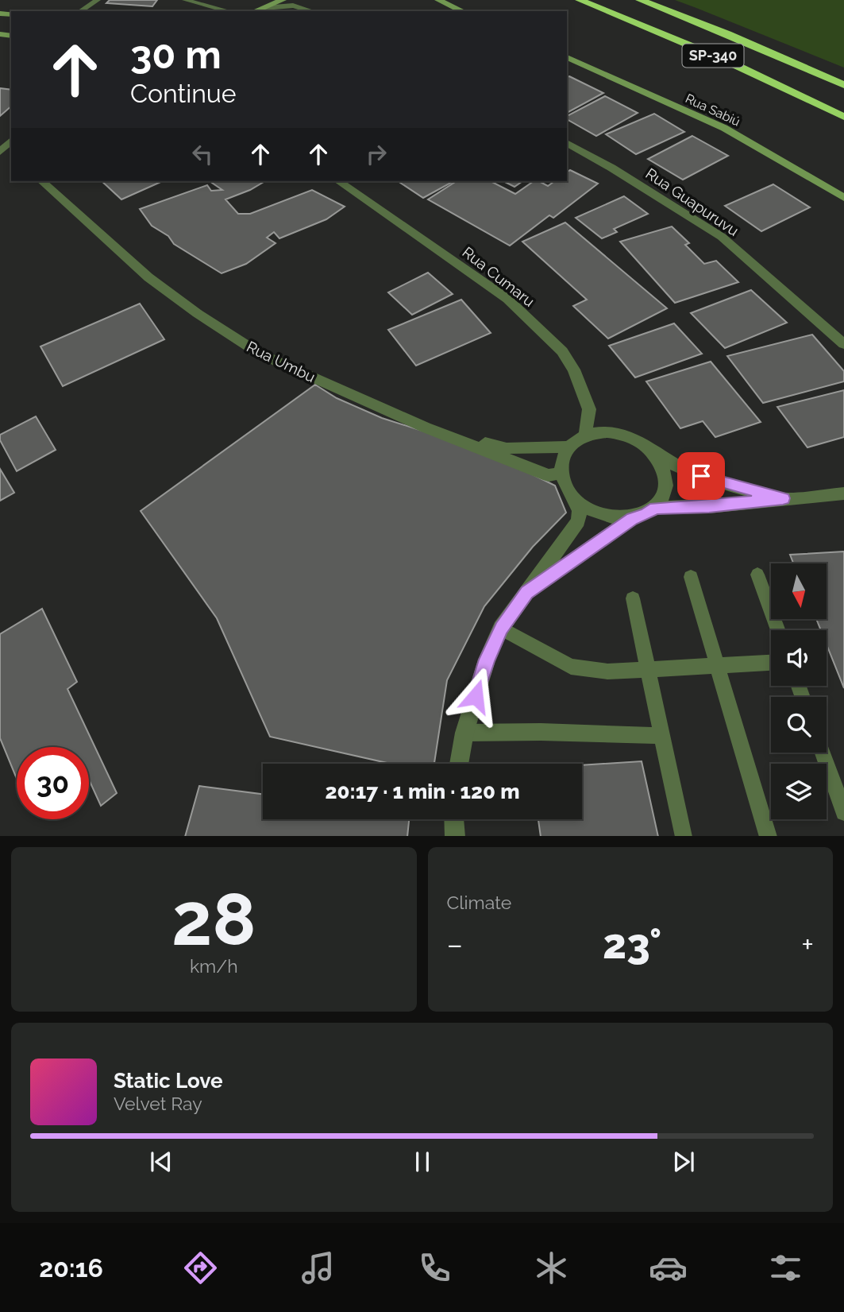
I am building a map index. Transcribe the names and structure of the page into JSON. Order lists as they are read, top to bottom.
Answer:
{
  "streets": {
    "highway": ["SP-340"],
    "main road": ["Rua Sabiú"],
    "street": ["Rua Guapuruvu", "Rua Cumaru", "Rua Umbu"]
  },
  "crossings": [
    ["Rua Cumaru", "Rua Umbu"]
  ],
  "north": "bottom",
  "page": {
    "turn": ["30 m", "Continue"],
    "limit": "30",
    "trip": "20:17 · 1 min · 120 m",
    "tile": [
      ["28", "km/h"],
      "Climate"
    ],
    "heat": ["−", "23°", "+"],
    "song": ["Static Love", "Velvet Ray"],
    "tabs": "20:16"
  }
}
